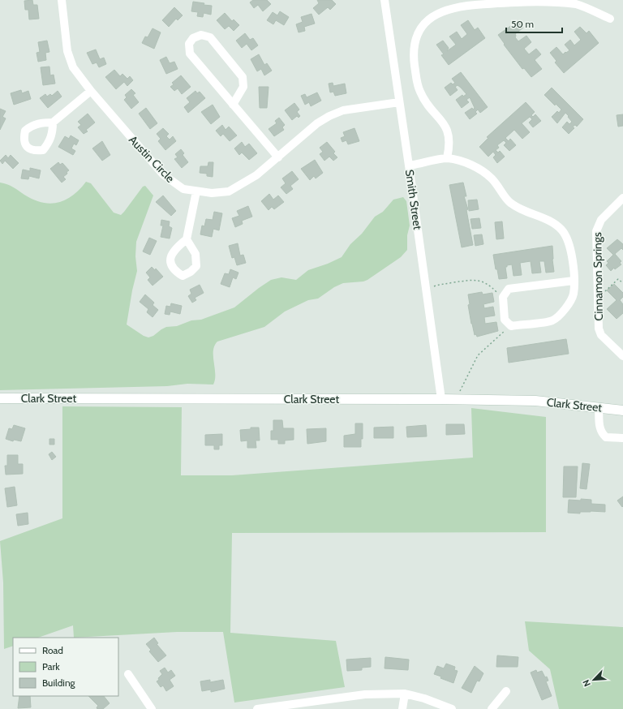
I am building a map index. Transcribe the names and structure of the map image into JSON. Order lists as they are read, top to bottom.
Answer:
{
  "streets": {
    "main road": ["Clark Street"],
    "street": ["Austin Circle", "Smith Street", "Cinnamon Springs"]
  },
  "crossings": [
    ["Austin Circle", "Smith Street"],
    ["Smith Street", "Clark Street"]
  ],
  "legend": ["Road", "Park", "Building"],
  "scale_bar": "50 m",
  "north": "bottom left"
}
